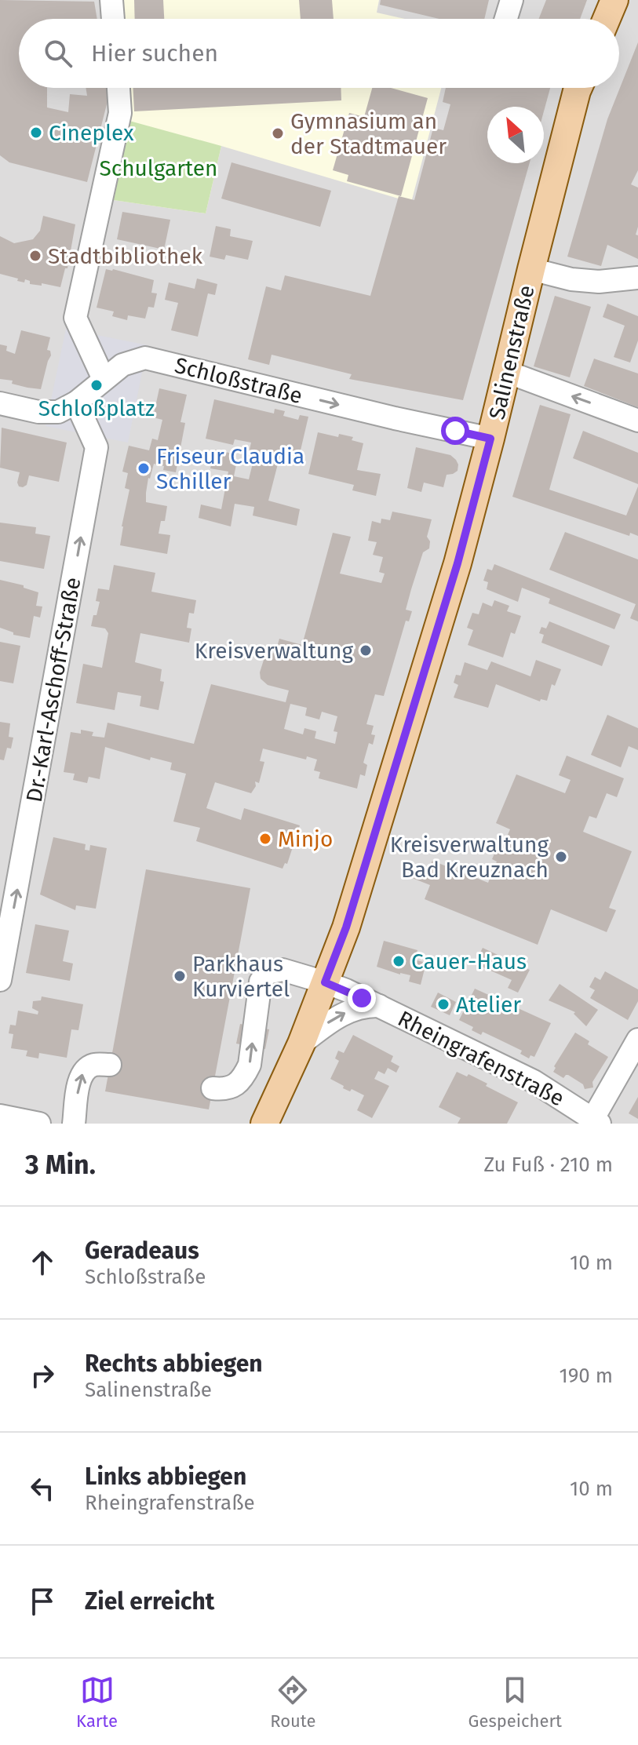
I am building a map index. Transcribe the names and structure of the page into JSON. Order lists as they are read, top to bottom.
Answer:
{
  "streets": {
    "main road": ["Salinenstraße"],
    "street": ["Schloßstraße", "Dr.-Karl-Aschoff-Straße", "Rheingrafenstraße"]
  },
  "crossings": [
    ["Salinenstraße", "Schloßstraße"],
    ["Salinenstraße", "Rheingrafenstraße"],
    ["Schloßstraße", "Dr.-Karl-Aschoff-Straße"]
  ],
  "one_way": ["Schloßstraße", "Dr.-Karl-Aschoff-Straße"],
  "parks": ["Schulgarten"],
  "places": [
    "Cineplex",
    "Gymnasium an der Stadtmauer",
    "Stadtbibliothek",
    "Schloßplatz",
    "Friseur Claudia Schiller",
    "Kreisverwaltung",
    "Minjo",
    "Kreisverwaltung Bad Kreuznach",
    "Cauer-Haus",
    "Parkhaus Kurviertel",
    "Atelier"
  ],
  "north": "top left",
  "page": {
    "search": "Hier suchen",
    "heading": ["3 Min.", "Zu Fuß · 210 m"],
    "list": [
      ["Geradeaus", "Schloßstraße", "10 m"],
      ["Rechts abbiegen", "Salinenstraße", "190 m"],
      ["Links abbiegen", "Rheingrafenstraße", "10 m"],
      "Ziel erreicht"
    ],
    "nav": ["Karte", "Route", "Gespeichert"]
  }
}
